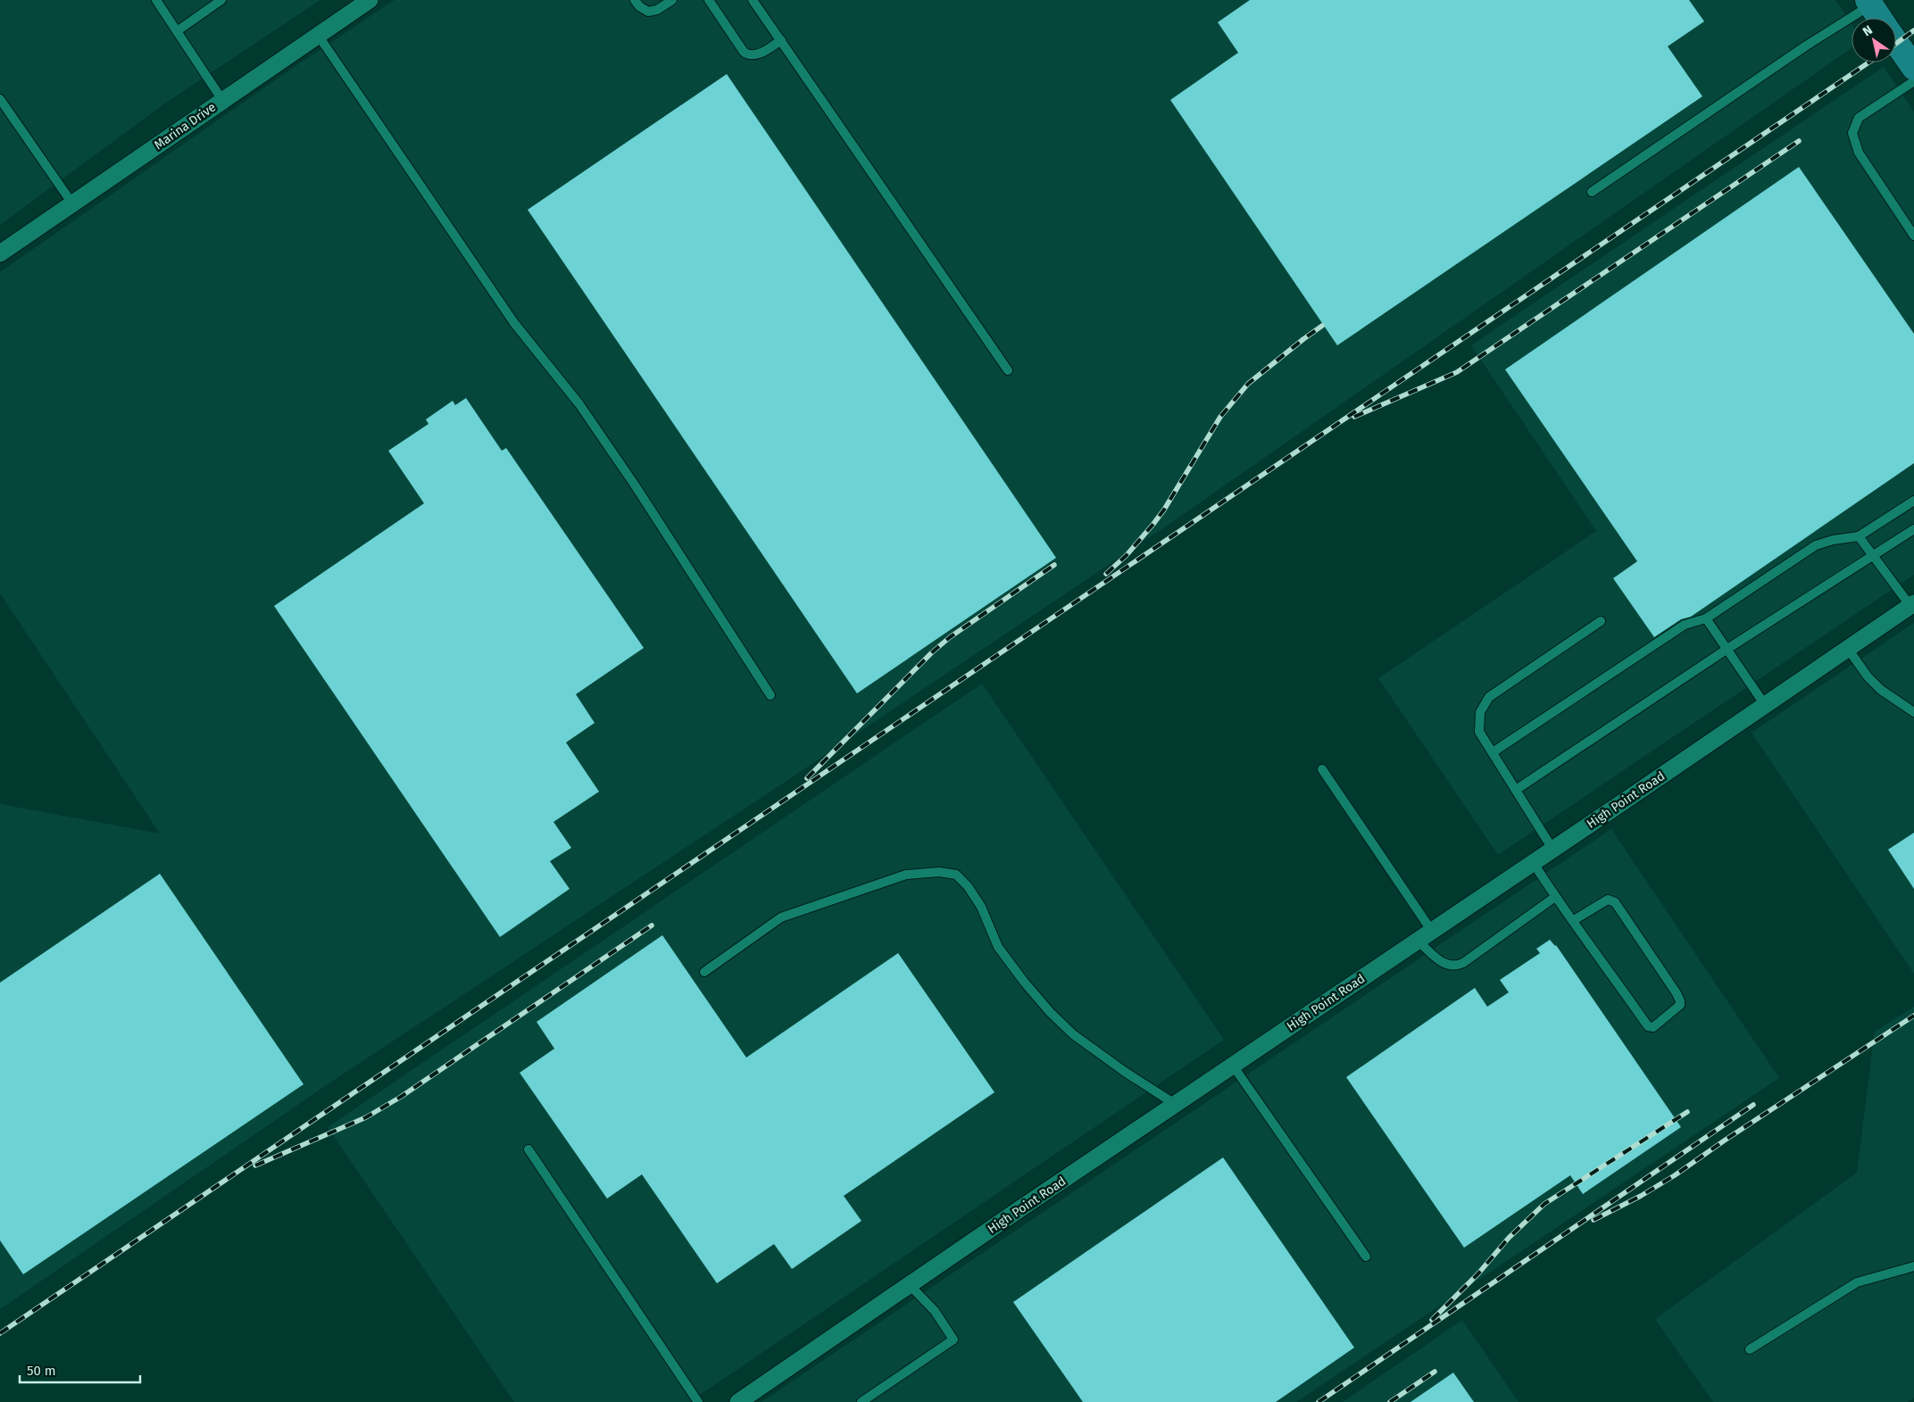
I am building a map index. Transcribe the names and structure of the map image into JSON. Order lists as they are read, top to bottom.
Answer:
{
  "streets": {
    "street": ["Marina Drive", "High Point Road"]
  },
  "scale_bar": "50 m",
  "north": "top left"
}
